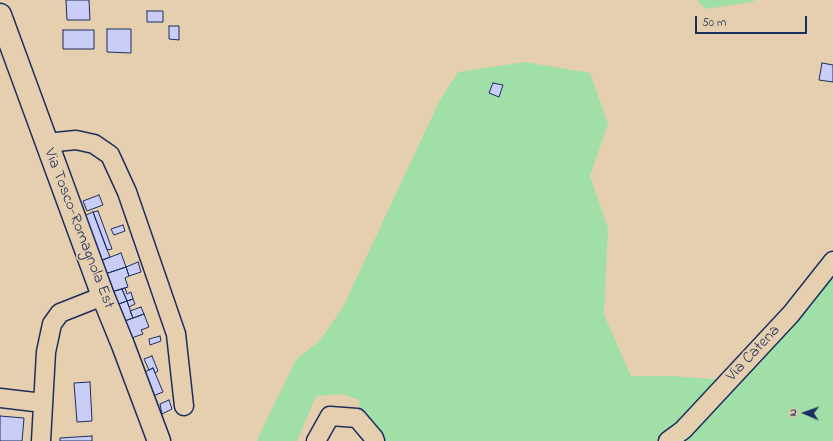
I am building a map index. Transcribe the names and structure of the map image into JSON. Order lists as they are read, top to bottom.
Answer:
{
  "streets": {
    "main road": ["Via Tosco-Romagnola Est"],
    "street": ["Via Catena"]
  },
  "scale_bar": "50 m",
  "north": "left"
}
